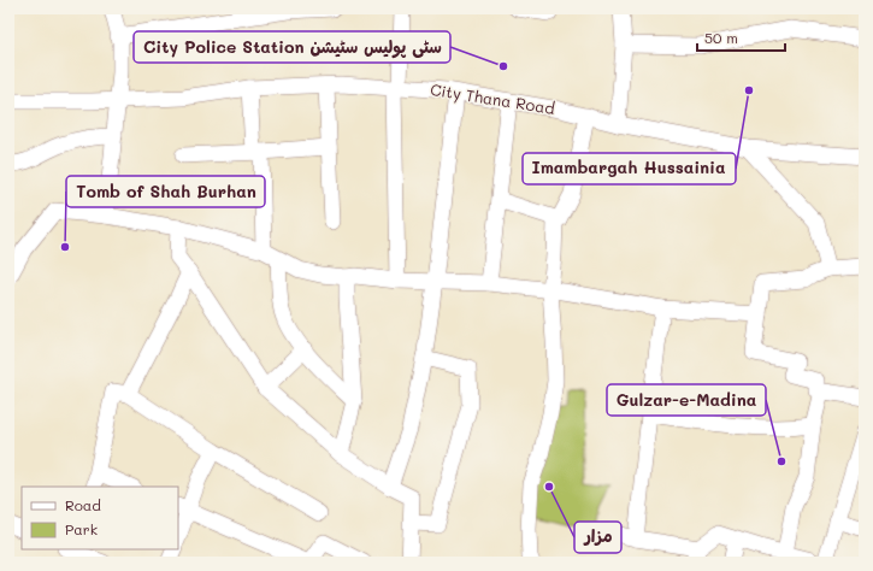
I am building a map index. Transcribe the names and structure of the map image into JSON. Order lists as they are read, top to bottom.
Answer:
{
  "streets": {
    "street": ["City Thana Road"]
  },
  "places": [
    "City Police Station سٹی پولیس سٹیشن",
    "Imambargah Hussainia",
    "Tomb of Shah Burhan",
    "Gulzar-e-Madina",
    "مزار"
  ],
  "legend": ["Road", "Park"],
  "scale_bar": "50 m"
}
